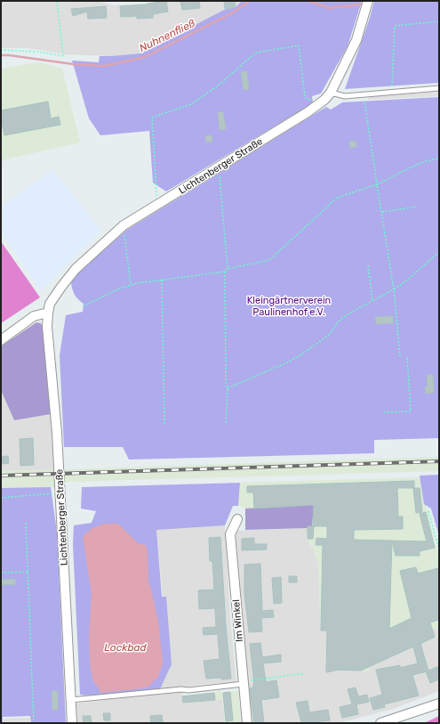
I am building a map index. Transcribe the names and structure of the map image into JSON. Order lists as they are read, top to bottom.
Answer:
{
  "streets": {
    "street": ["Lichtenberger Straße", "Im Winkel"]
  },
  "water": ["Nuhnenfließ", "Lockbad"],
  "parks": ["Kleingärtnerverein Paulinenhof e.V."]
}
